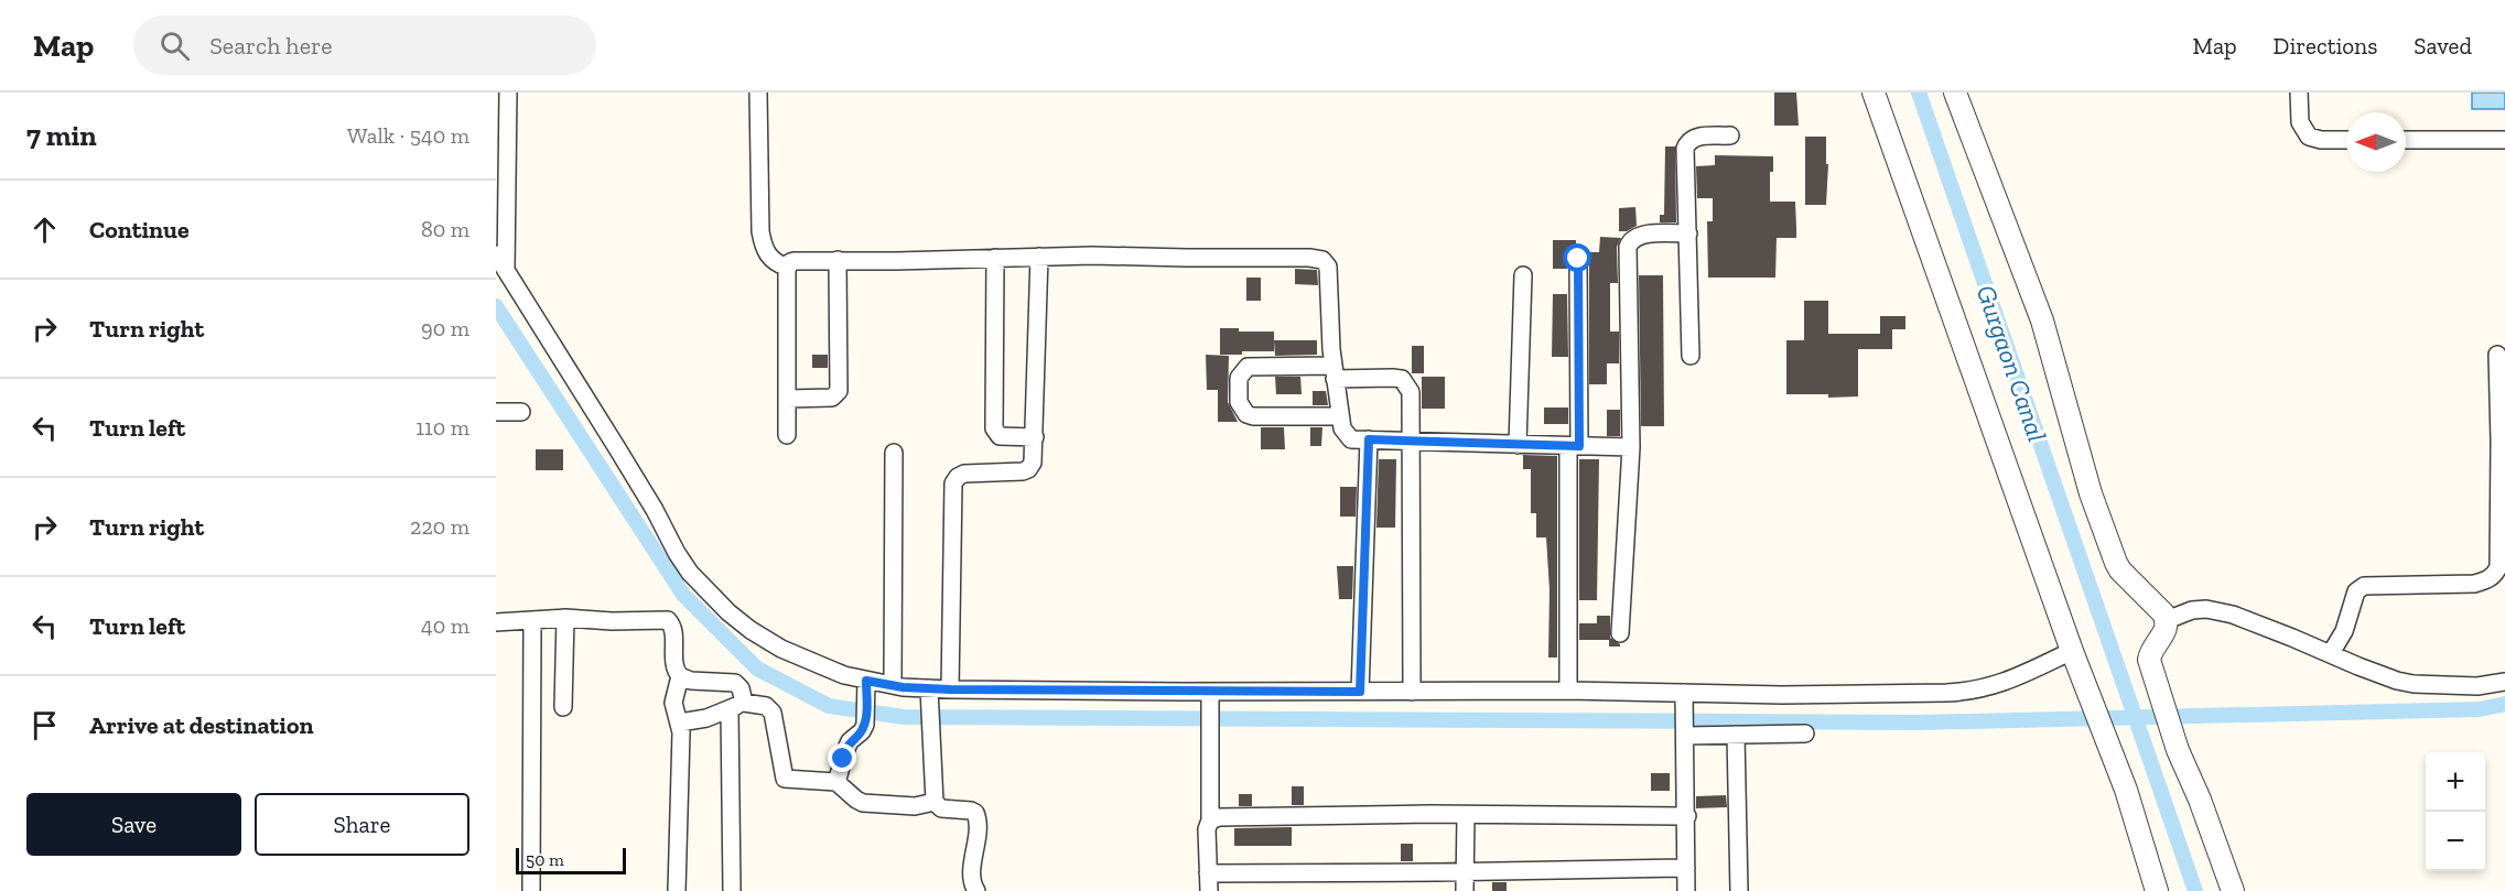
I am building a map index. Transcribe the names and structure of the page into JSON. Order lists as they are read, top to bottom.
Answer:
{
  "water": ["Gurgaon Canal"],
  "scale_bar": "50 m",
  "north": "left",
  "page": {
    "header": "Map",
    "search": "Search here",
    "nav": ["Map", "Directions", "Saved"],
    "heading": ["7 min", "Walk · 540 m"],
    "list": [
      ["Continue", "80 m"],
      ["Turn right", "90 m"],
      ["Turn left", "110 m"],
      ["Turn right", "220 m"],
      ["Turn left", "40 m"],
      "Arrive at destination"
    ],
    "map_buttons": ["+", "−"],
    "buttons": ["Save", "Share"],
    "scale": "50 m"
  }
}
